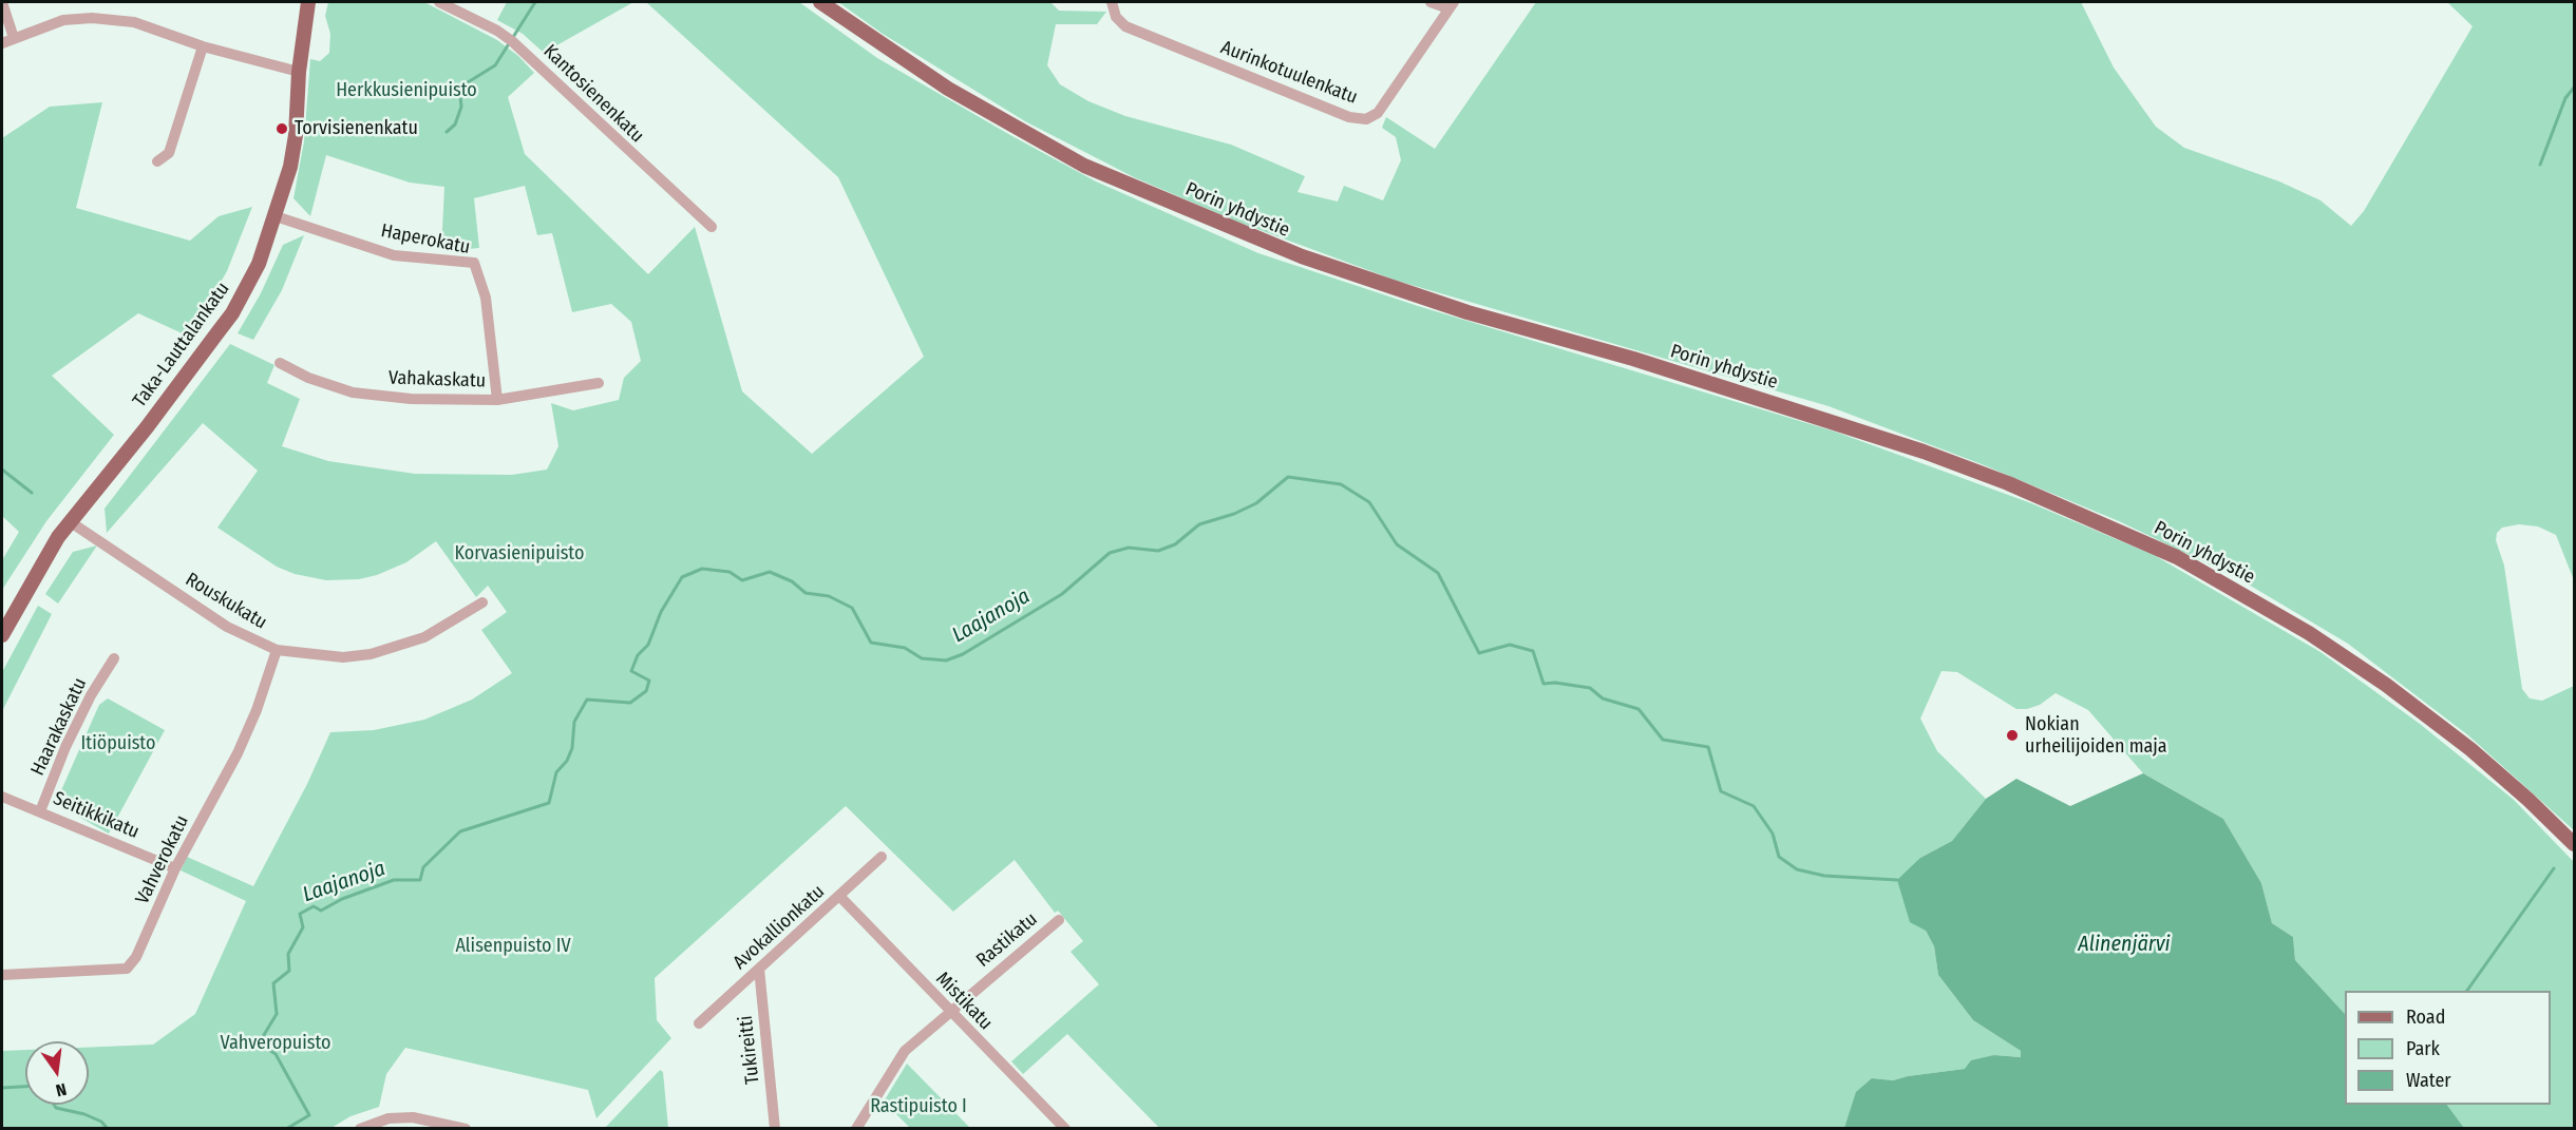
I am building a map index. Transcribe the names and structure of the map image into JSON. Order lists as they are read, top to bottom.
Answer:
{
  "streets": {
    "main road": ["Porin yhdystie", "Taka-Lauttalankatu"],
    "street": [
      "Aurinkotuulenkatu",
      "Kantosienenkatu",
      "Haperokatu",
      "Vahakaskatu",
      "Rouskukatu",
      "Haarakaskatu",
      "Seitikkikatu",
      "Vahverokatu",
      "Avokallionkatu",
      "Rastikatu",
      "Mistikatu",
      "Tukireitti"
    ]
  },
  "crossings": [
    ["Haperokatu", "Taka-Lauttalankatu"],
    ["Haperokatu", "Vahakaskatu"],
    ["Taka-Lauttalankatu", "Rouskukatu"],
    ["Rouskukatu", "Vahverokatu"],
    ["Haarakaskatu", "Seitikkikatu"],
    ["Seitikkikatu", "Vahverokatu"],
    ["Avokallionkatu", "Mistikatu"],
    ["Avokallionkatu", "Tukireitti"],
    ["Rastikatu", "Mistikatu"]
  ],
  "water": ["Laajanoja", "Alinenjärvi"],
  "parks": [
    "Herkkusienipuisto",
    "Korvasienipuisto",
    "Itiöpuisto",
    "Alisenpuisto IV",
    "Vahveropuisto",
    "Rastipuisto I"
  ],
  "places": ["Torvisienenkatu", "Nokian urheilijoiden maja"],
  "legend": ["Road", "Park", "Water"],
  "north": "bottom"
}
